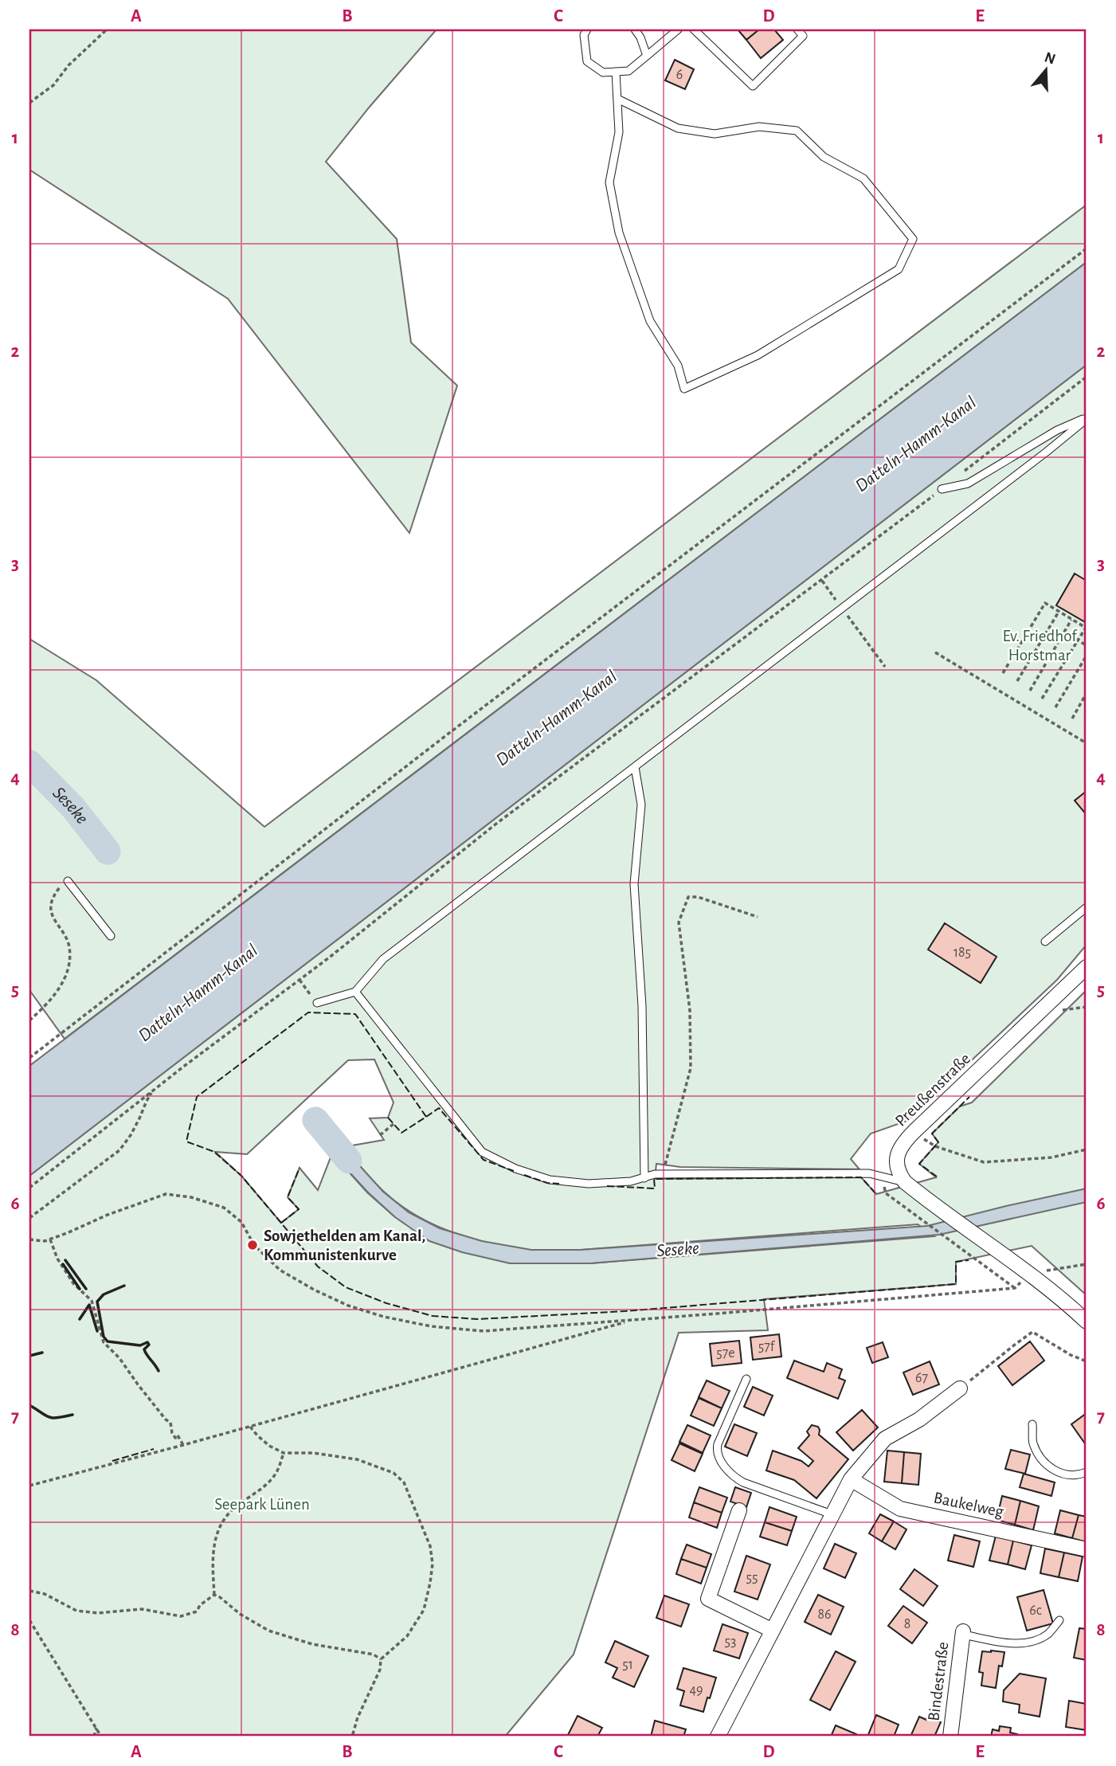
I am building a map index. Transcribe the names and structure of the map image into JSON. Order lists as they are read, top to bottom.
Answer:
{
  "streets": {
    "street": ["Preußenstraße", "Baukelweg", "Bindestraße"]
  },
  "water": ["Datteln-Hamm-Kanal", "Seseke"],
  "parks": ["Ev. Friedhof Horstmar", "Seepark Lünen"],
  "places": ["Sowjethelden am Kanal, Kommunistenkurve"],
  "house_numbers": [
    "6",
    "185",
    "57f",
    "57e",
    "67",
    "55",
    "6c",
    "86",
    "8",
    "53",
    "51",
    "49"
  ],
  "north": "top",
  "grid": {
    "columns": [
      "A",
      "B",
      "C",
      "D",
      "E"
    ],
    "rows": [
      "1",
      "2",
      "3",
      "4",
      "5",
      "6",
      "7",
      "8"
    ]
  }
}
